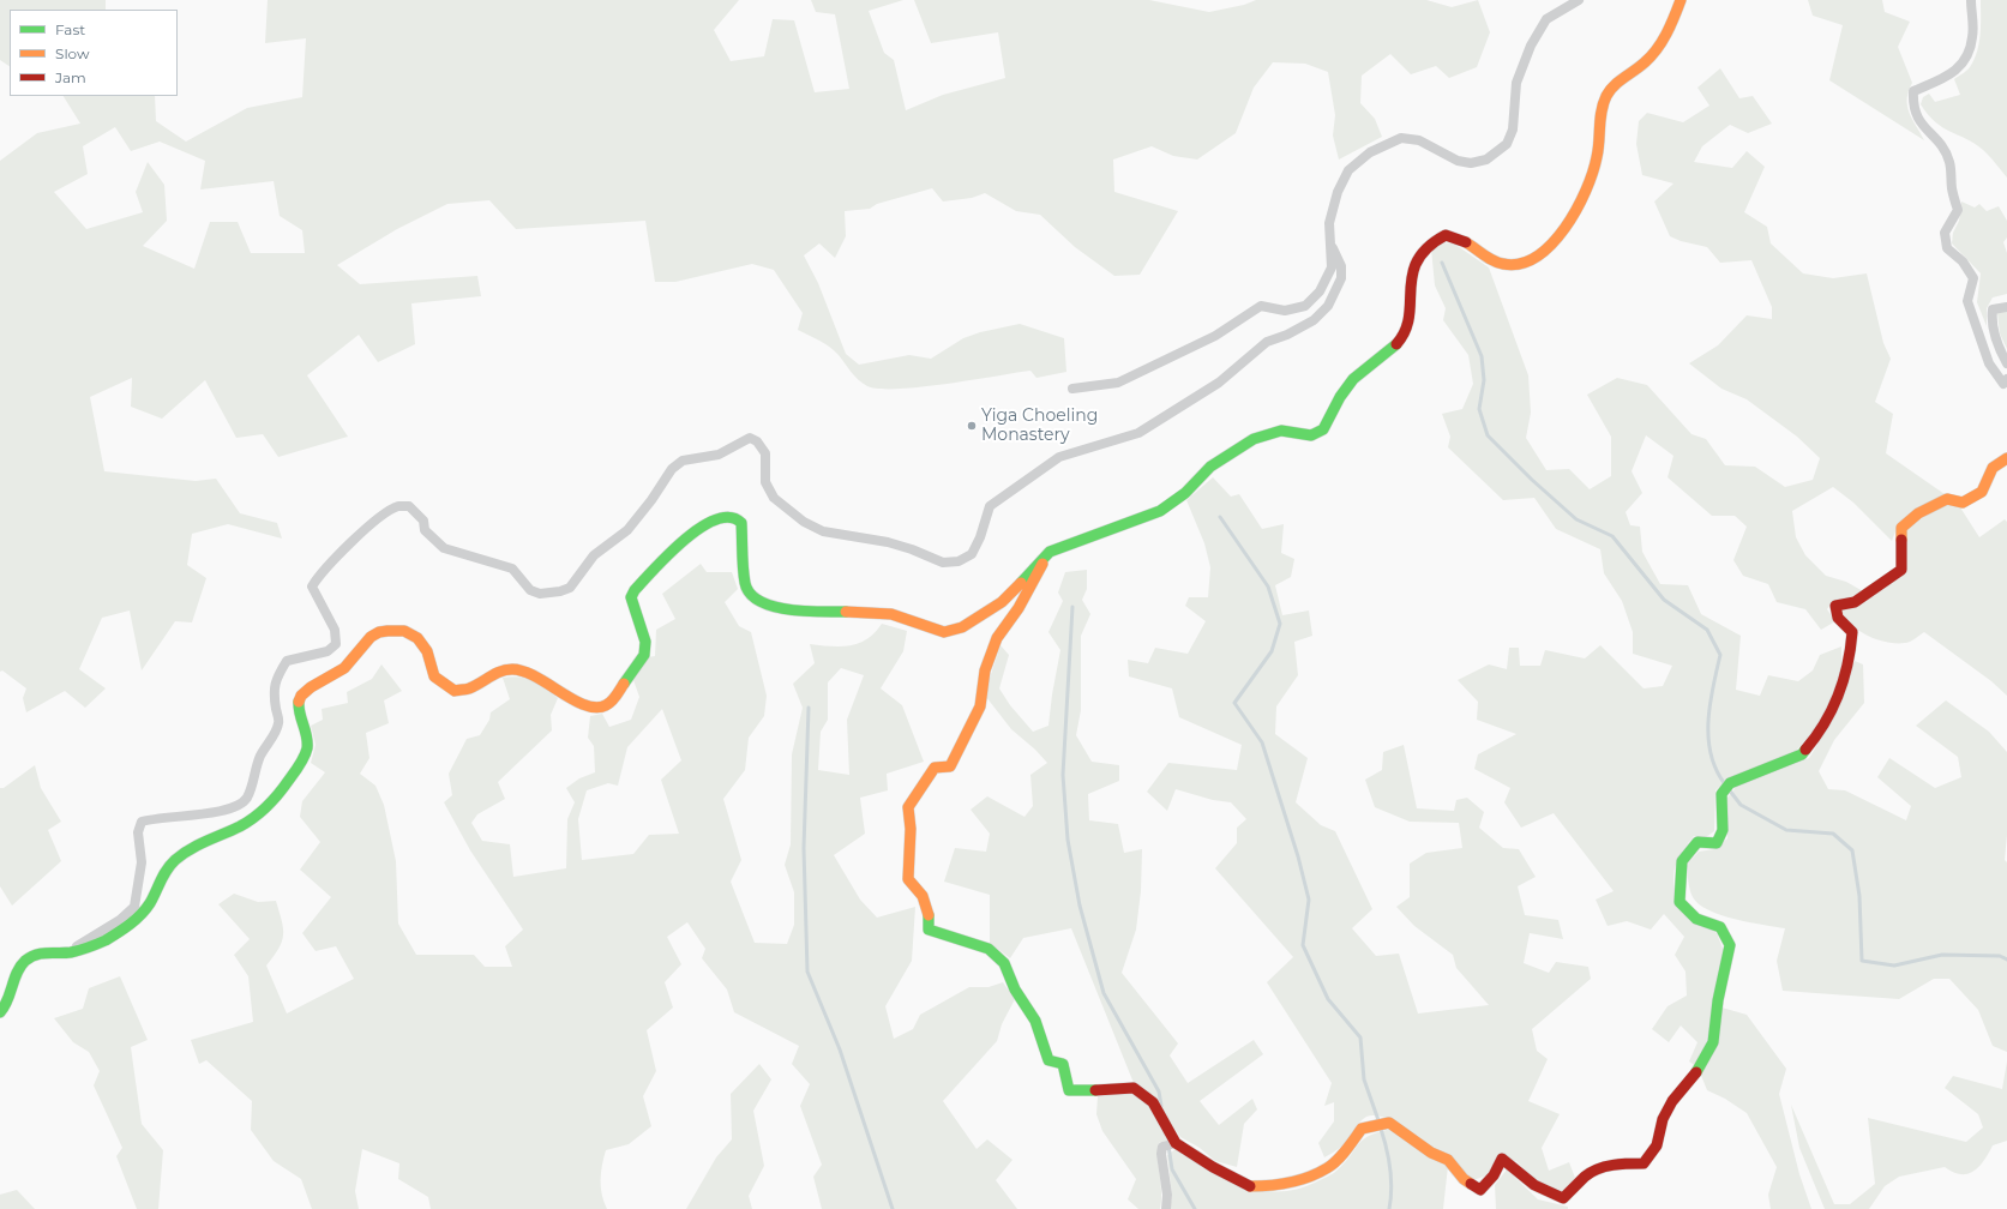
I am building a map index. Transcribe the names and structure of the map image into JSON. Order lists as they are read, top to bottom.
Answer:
{
  "places": ["Yiga Choeling Monastery"],
  "legend": ["Fast", "Slow", "Jam"]
}
